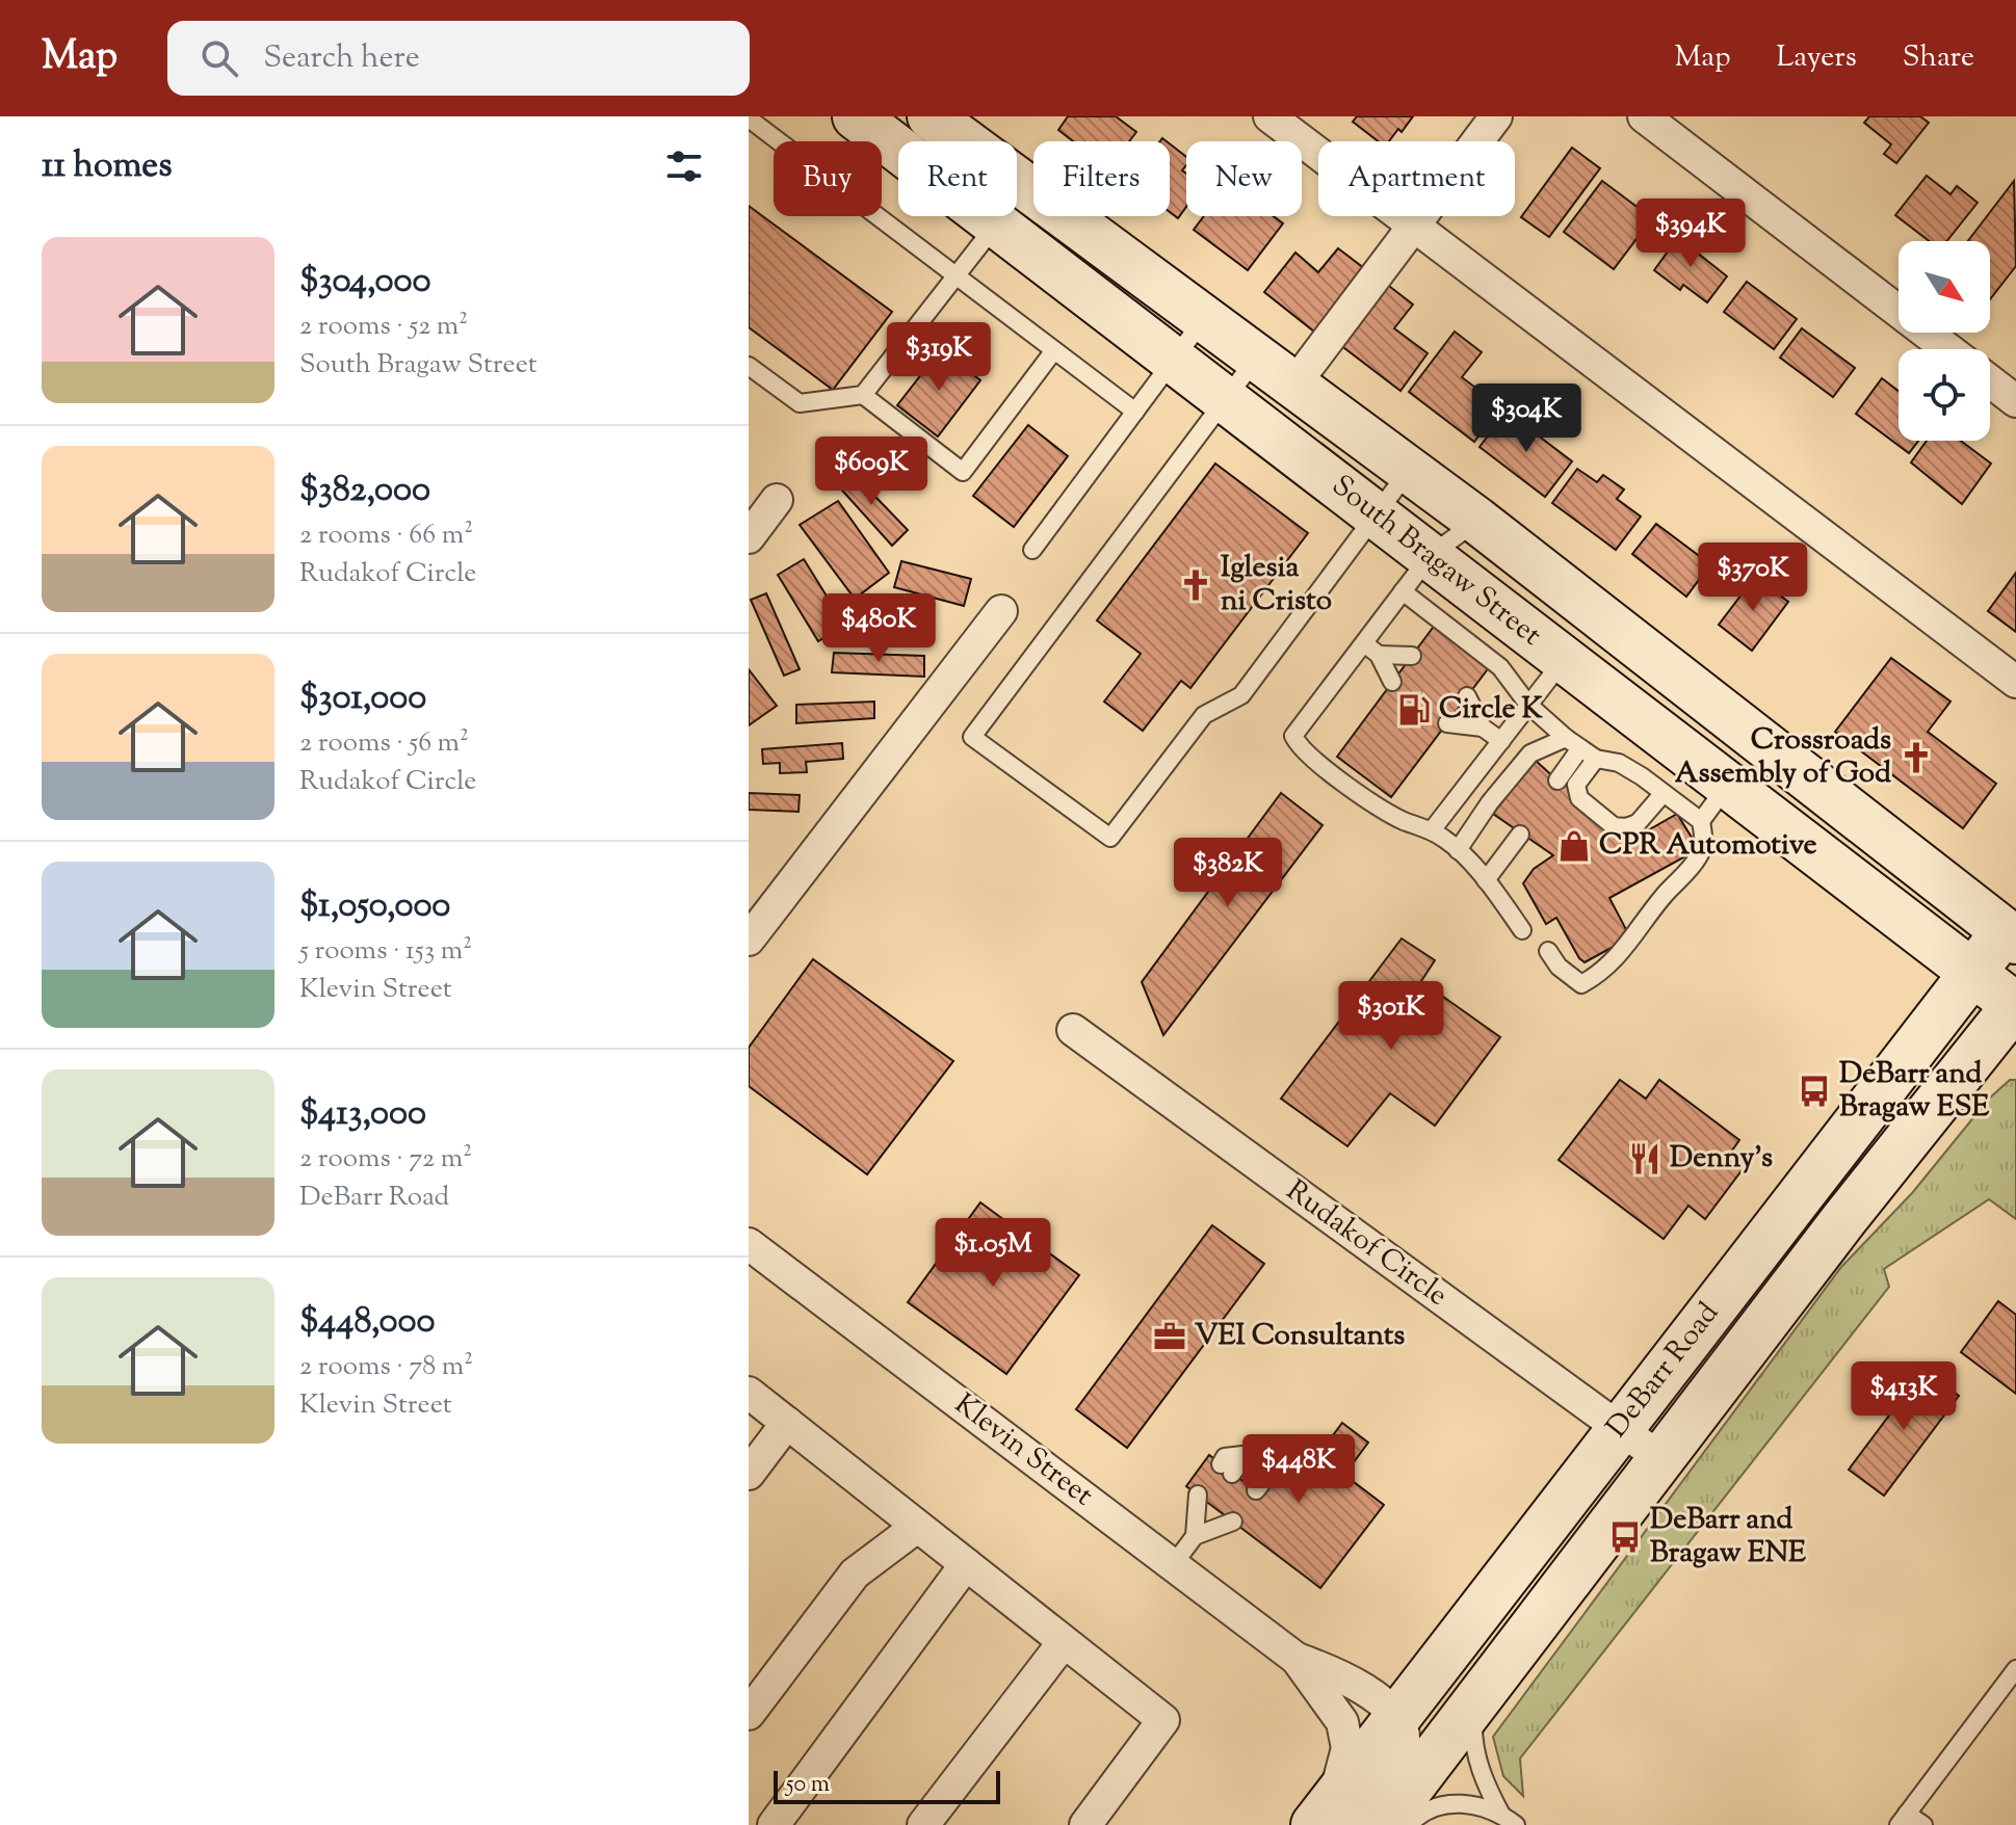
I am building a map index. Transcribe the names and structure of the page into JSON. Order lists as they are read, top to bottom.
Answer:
{
  "streets": {
    "main road": ["South Bragaw Street", "DeBarr Road"],
    "street": ["Rudakof Circle", "Klevin Street"]
  },
  "crossings": [
    ["South Bragaw Street", "DeBarr Road"],
    ["Rudakof Circle", "DeBarr Road"],
    ["DeBarr Road", "Klevin Street"]
  ],
  "places": {
    "church": ["Iglesia ni Cristo", "Crossroads Assembly of God"],
    "fuel station": ["Circle K"],
    "shop": ["CPR Automotive"],
    "bus stop": ["DeBarr and Bragaw ESE", "DeBarr and Bragaw ENE"],
    "restaurant": ["Denny's"],
    "office": ["VEI Consultants"]
  },
  "scale_bar": "50 m",
  "north": "bottom right",
  "page": {
    "header": "Map",
    "search": "Search here",
    "nav": ["Map", "Layers", "Share"],
    "heading": "11 homes",
    "chip": [
      "Buy",
      "Rent",
      "Filters",
      "New",
      "Apartment"
    ],
    "price": [
      "$394K",
      "$319K",
      "$304K",
      "$609K",
      "$370K",
      "$480K",
      "$382K",
      "$301K",
      "$1.05M",
      "$413K",
      "$448K"
    ],
    "list": [
      {
        "name": "$304,000",
        "note": "2 rooms · 52 m² · South Bragaw Street"
      },
      {
        "name": "$382,000",
        "note": "2 rooms · 66 m² · Rudakof Circle"
      },
      {
        "name": "$301,000",
        "note": "2 rooms · 56 m² · Rudakof Circle"
      },
      {
        "name": "$1,050,000",
        "note": "5 rooms · 153 m² · Klevin Street"
      },
      {
        "name": "$413,000",
        "note": "2 rooms · 72 m² · DeBarr Road"
      },
      {
        "name": "$448,000",
        "note": "2 rooms · 78 m² · Klevin Street"
      }
    ],
    "scale": "50 m"
  }
}
